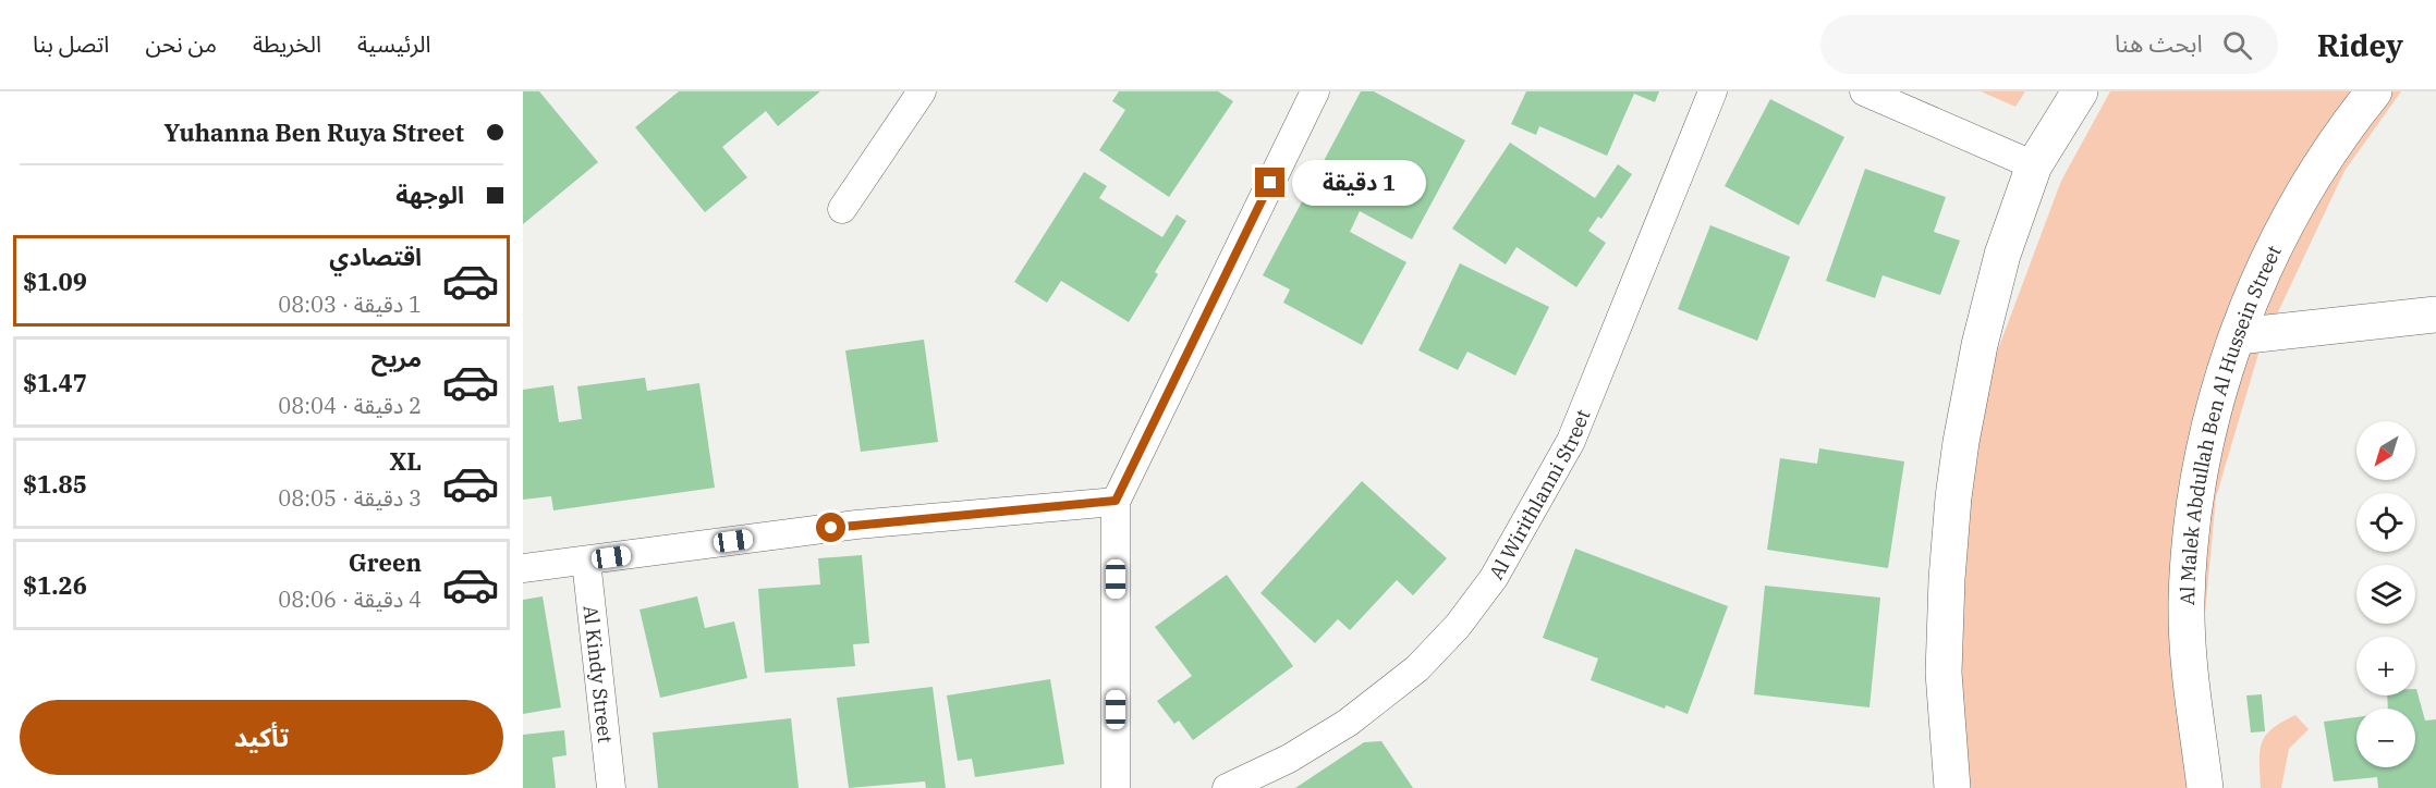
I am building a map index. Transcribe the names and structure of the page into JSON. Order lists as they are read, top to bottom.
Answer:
{
  "streets": {
    "main road": ["Al Malek Abdullah Ben Al Hussein Street"],
    "street": ["Al Wirithlanni Street", "Al Kindy Street"]
  },
  "north": "bottom left",
  "page": {
    "header": "Ridey",
    "search": "ابحث هنا",
    "nav": [
      "الرئيسية",
      "الخريطة",
      "من نحن",
      "اتصل بنا"
    ],
    "banner": ["Yuhanna Ben Ruya Street", "الوجهة"],
    "bubble": "1 دقيقة",
    "list": [
      {
        "name": "اقتصادي",
        "note": "1 دقيقة · 08:03",
        "value": "$1.09"
      },
      {
        "name": "مريح",
        "note": "2 دقيقة · 08:04",
        "value": "$1.47"
      },
      {
        "name": "XL",
        "note": "3 دقيقة · 08:05",
        "value": "$1.85"
      },
      {
        "name": "Green",
        "note": "4 دقيقة · 08:06",
        "value": "$1.26"
      }
    ],
    "map_buttons": ["+", "−"],
    "buttons": "تأكيد"
  }
}
